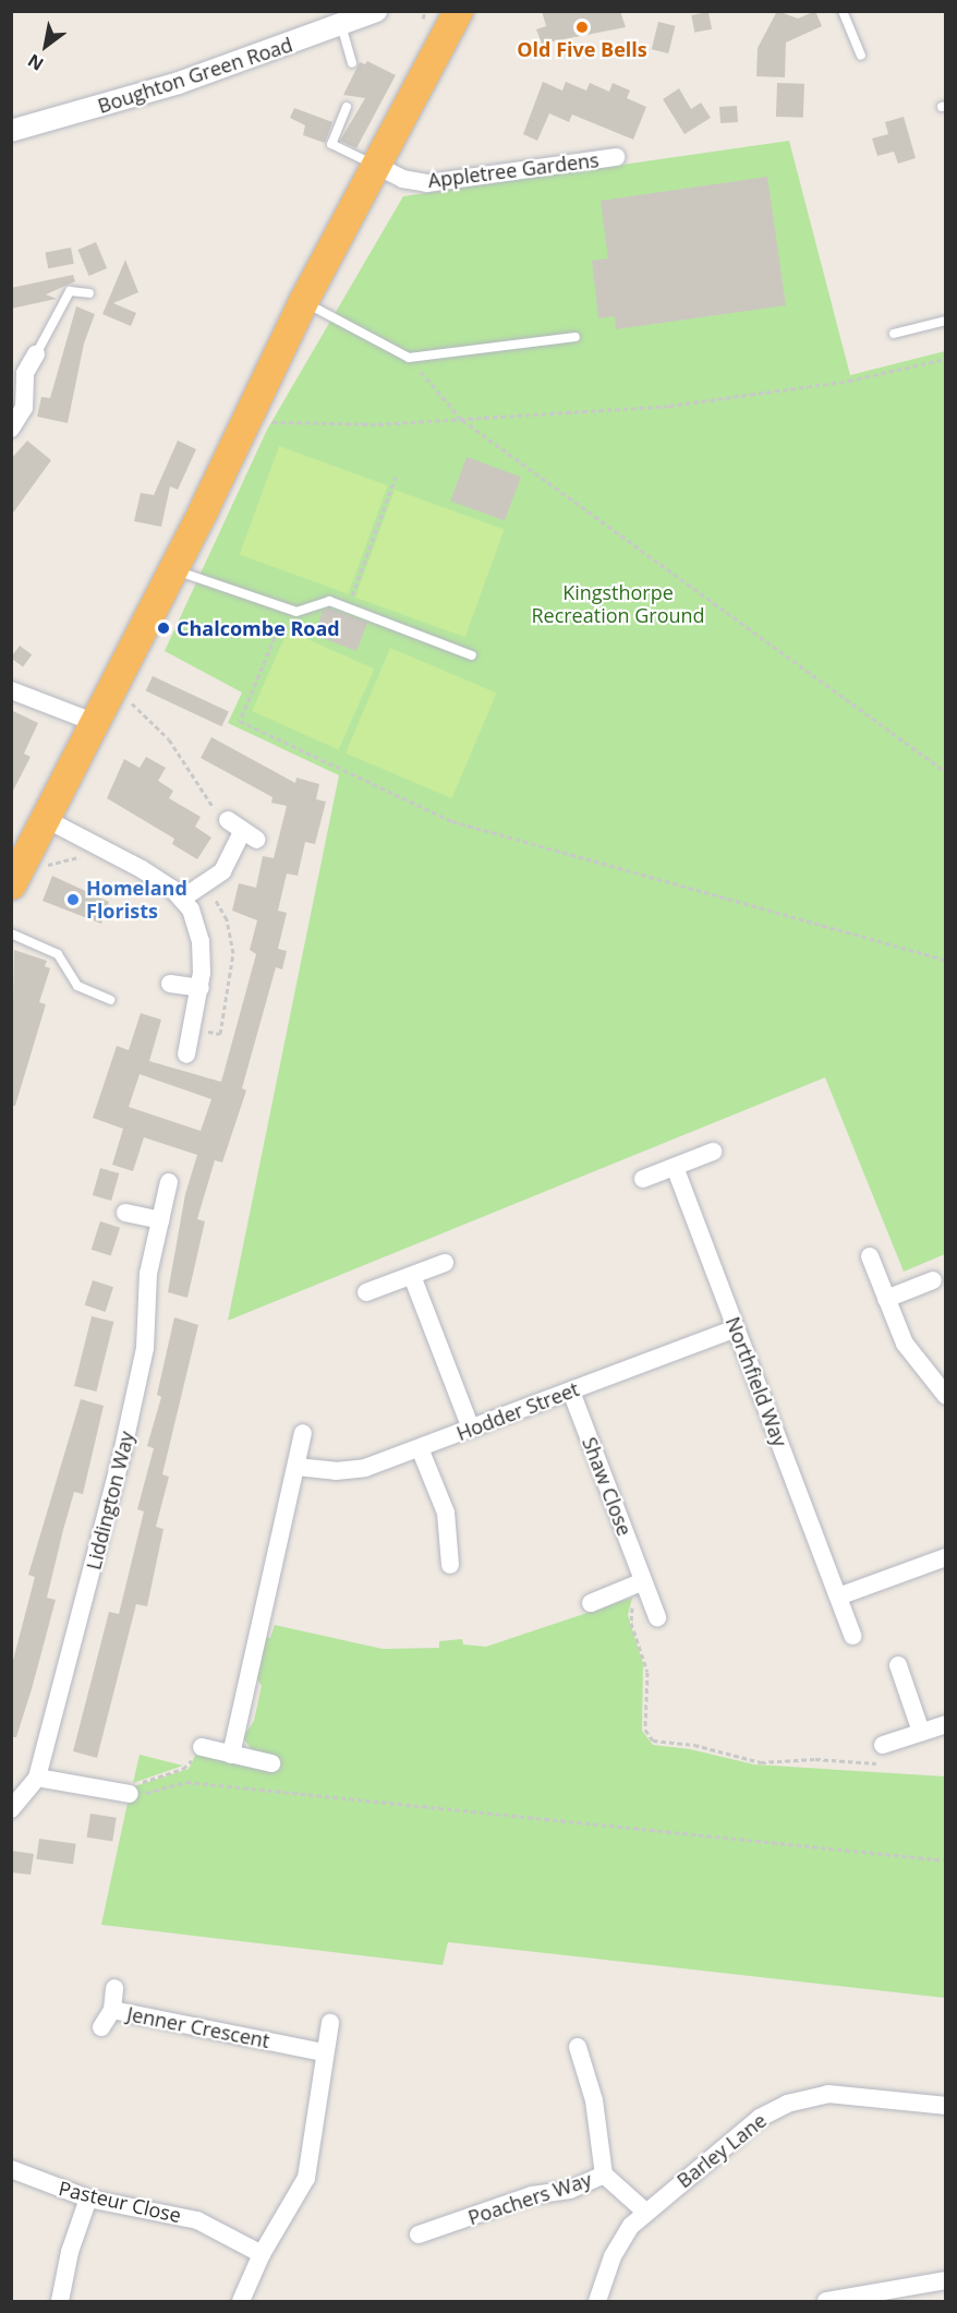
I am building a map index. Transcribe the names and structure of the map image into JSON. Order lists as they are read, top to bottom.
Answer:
{
  "streets": {
    "street": [
      "Boughton Green Road",
      "Appletree Gardens",
      "Northfield Way",
      "Hodder Street",
      "Shaw Close",
      "Liddington Way",
      "Jenner Crescent",
      "Barley Lane",
      "Poachers Way",
      "Pasteur Close"
    ]
  },
  "crossings": [
    ["Northfield Way", "Hodder Street"],
    ["Hodder Street", "Shaw Close"],
    ["Barley Lane", "Poachers Way"]
  ],
  "parks": ["Kingsthorpe Recreation Ground"],
  "places": ["Old Five Bells", "Chalcombe Road", "Homeland Florists"],
  "north": "bottom left"
}
